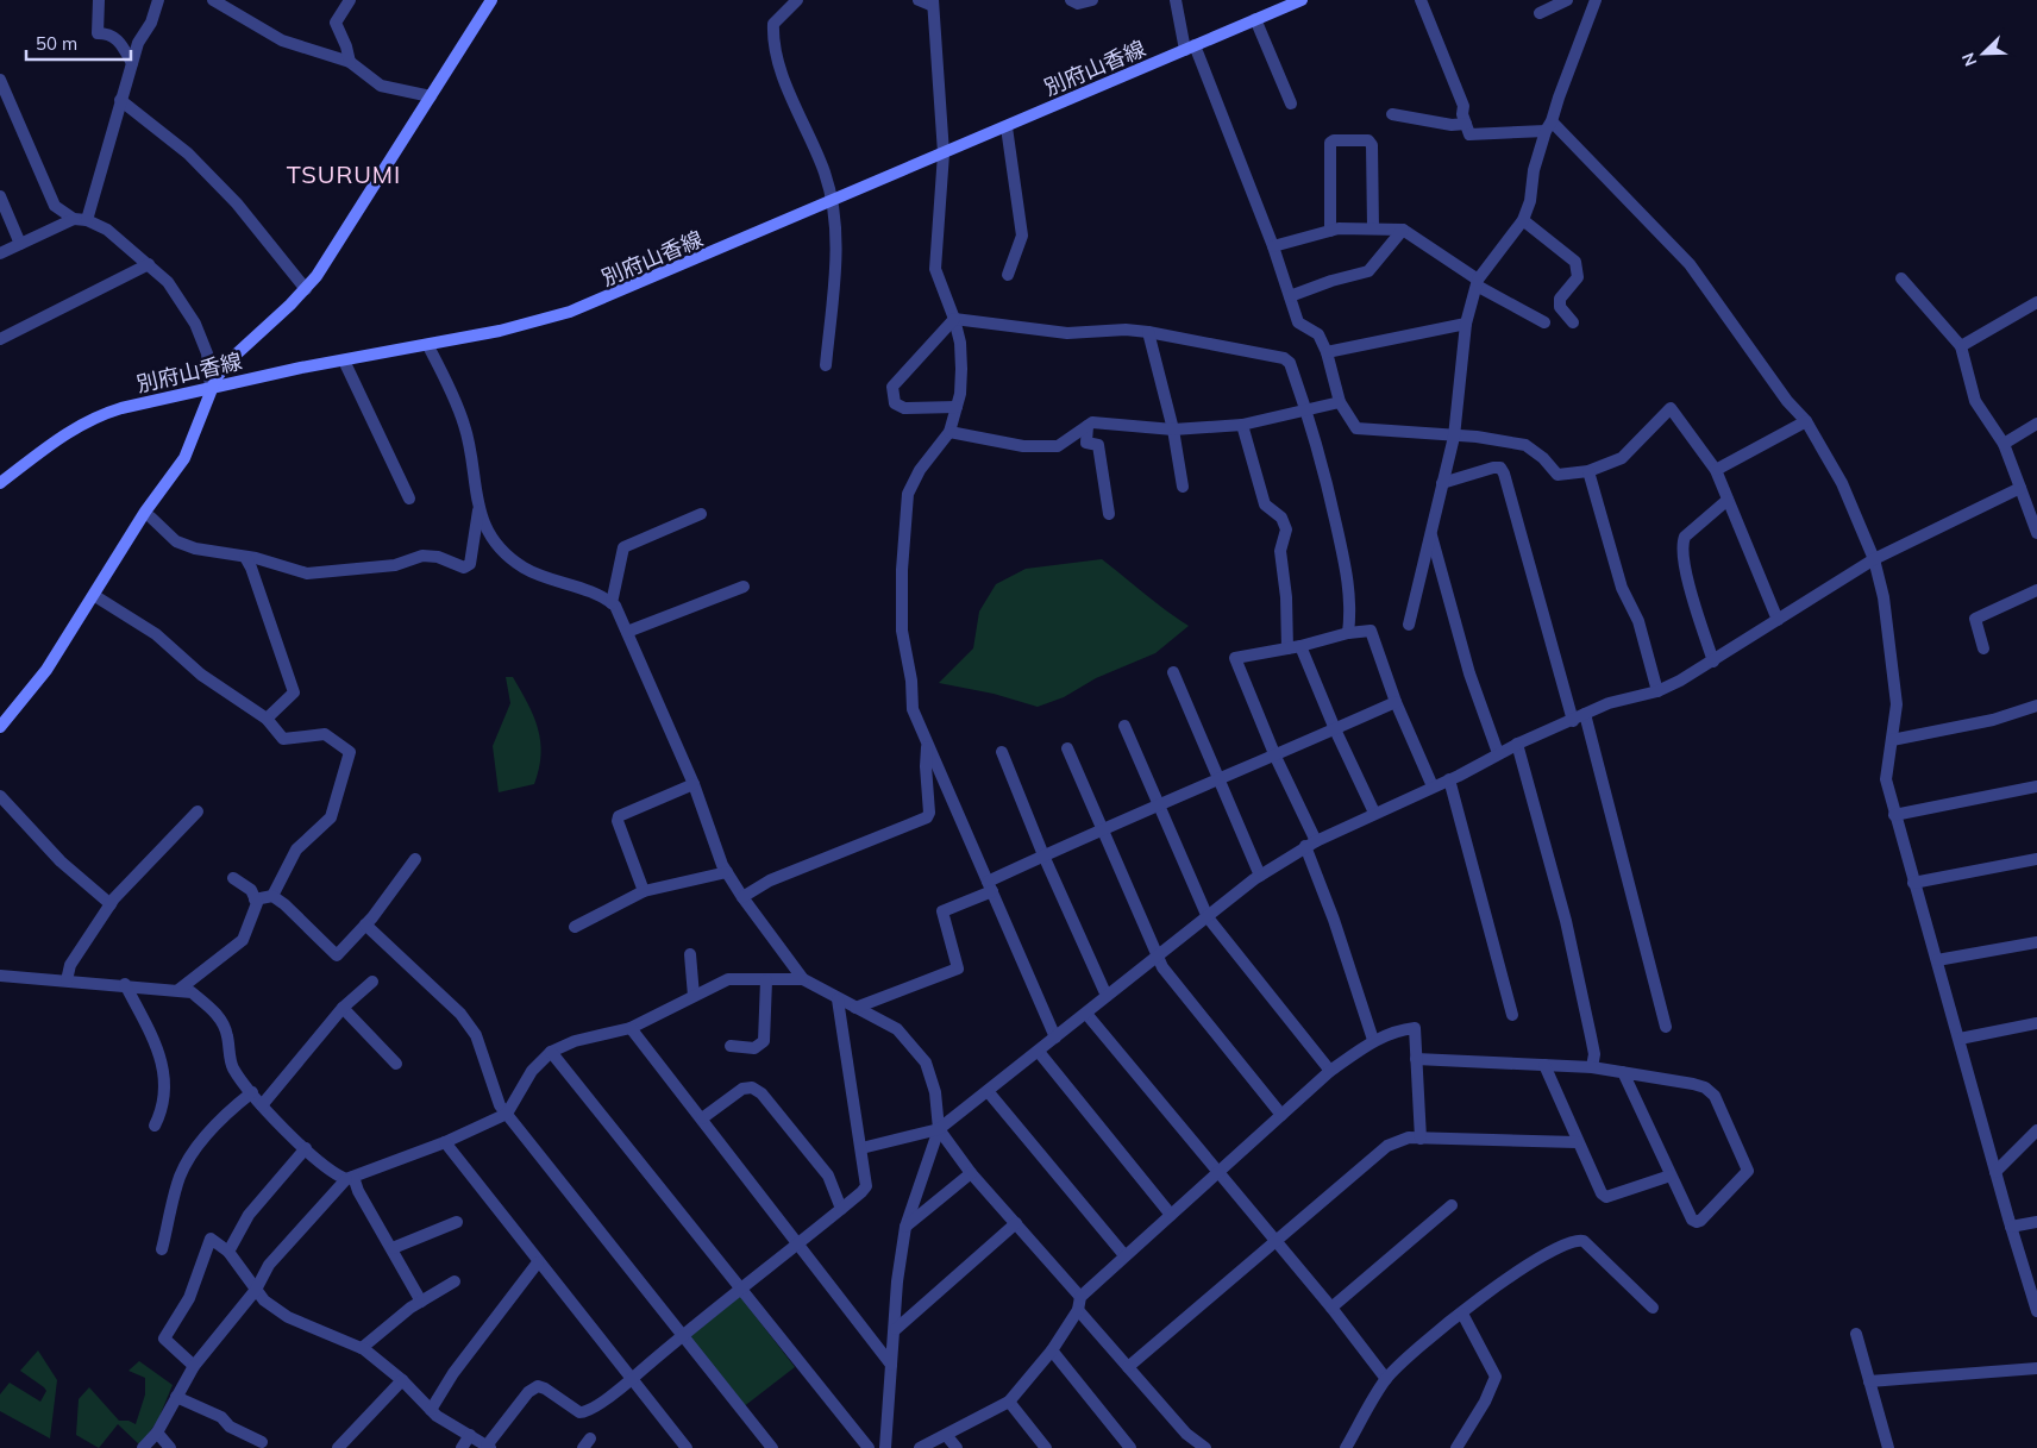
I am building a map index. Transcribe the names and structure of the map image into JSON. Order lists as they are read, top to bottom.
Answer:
{
  "streets": {
    "main road": ["別府山香線"]
  },
  "districts": ["TSURUMI"],
  "scale_bar": "50 m",
  "north": "bottom left"
}
